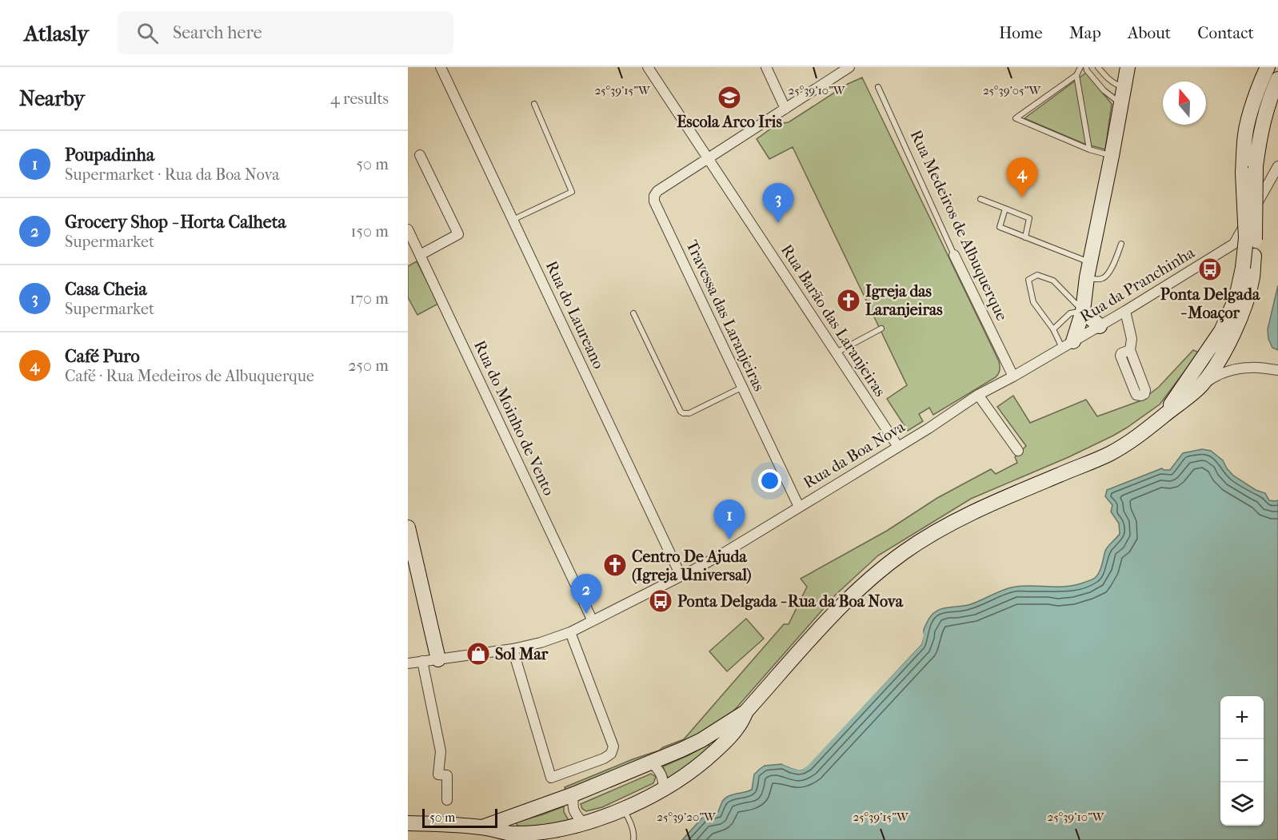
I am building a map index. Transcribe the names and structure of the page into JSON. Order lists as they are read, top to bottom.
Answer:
{
  "streets": {
    "street": [
      "Rua Medeiros de Albuquerque",
      "Rua da Pranchinha",
      "Rua do Laureano",
      "Travessa das Laranjeiras",
      "Rua Barão das Laranjeiras",
      "Rua do Moinho de Vento",
      "Rua da Boa Nova"
    ]
  },
  "crossings": [
    ["Rua Medeiros de Albuquerque", "Rua da Pranchinha"],
    ["Rua da Pranchinha", "Rua da Boa Nova"],
    ["Rua do Laureano", "Rua da Boa Nova"],
    ["Travessa das Laranjeiras", "Rua Barão das Laranjeiras"],
    ["Travessa das Laranjeiras", "Rua da Boa Nova"],
    ["Rua Barão das Laranjeiras", "Rua da Boa Nova"],
    ["Rua do Moinho de Vento", "Rua da Boa Nova"]
  ],
  "places": {
    "school or university": ["Escola Arco Iris"],
    "bus stop": ["Ponta Delgada - Moaçor", "Ponta Delgada - Rua da Boa Nova"],
    "church": ["Igreja das Laranjeiras", "Centro De Ajuda (Igreja Universal)"],
    "shop": ["Sol Mar"]
  },
  "scale_bar": "50 m",
  "north": "top",
  "page": {
    "header": "Atlasly",
    "search": "Search here",
    "nav": [
      "Home",
      "Map",
      "About",
      "Contact"
    ],
    "heading": ["Nearby", "4 results"],
    "list": [
      {
        "mark": "1",
        "name": "Poupadinha",
        "note": "Supermarket · Rua da Boa Nova",
        "value": "50 m"
      },
      {
        "mark": "2",
        "name": "Grocery Shop - Horta Calheta",
        "note": "Supermarket",
        "value": "150 m"
      },
      {
        "mark": "3",
        "name": "Casa Cheia",
        "note": "Supermarket",
        "value": "170 m"
      },
      {
        "mark": "4",
        "name": "Café Puro",
        "note": "Café · Rua Medeiros de Albuquerque",
        "value": "250 m"
      }
    ],
    "pins": [
      "4",
      "3",
      "1",
      "2"
    ],
    "map_buttons": ["+", "−"],
    "scale": "50 m"
  },
  "coordinates": [
    "25°39'15\"W",
    "25°39'10\"W",
    "25°39'05\"W",
    "25°39'20\"W"
  ]
}
